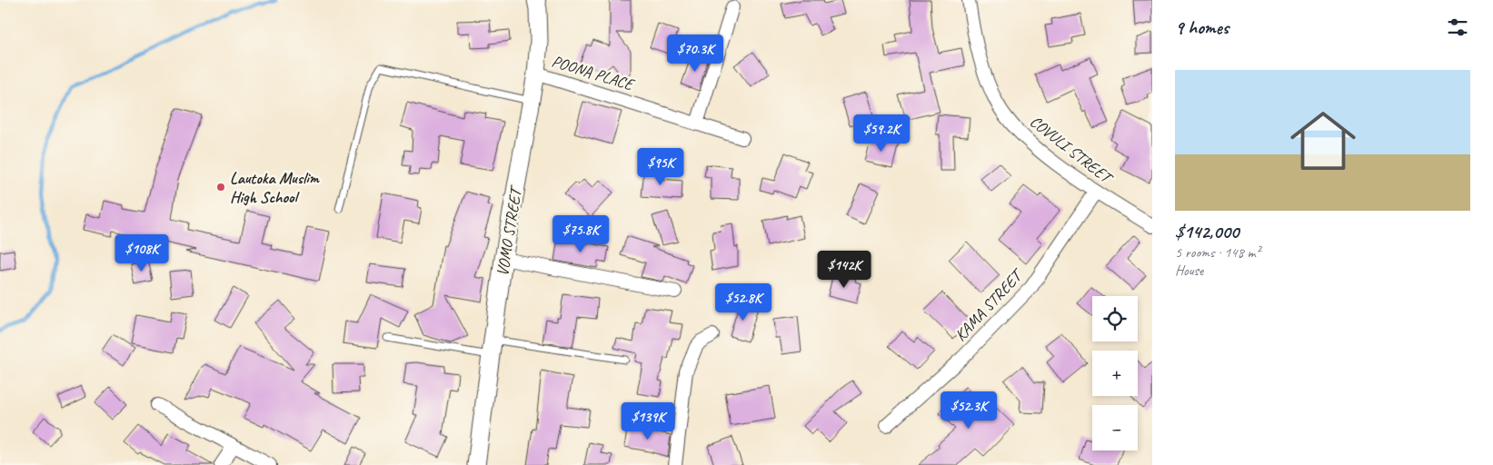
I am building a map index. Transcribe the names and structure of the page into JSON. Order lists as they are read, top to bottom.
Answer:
{
  "streets": {
    "main road": ["VOMO STREET"],
    "street": ["POONA PLACE", "COVULI STREET", "KAMA STREET"]
  },
  "crossings": [
    ["POONA PLACE", "VOMO STREET"],
    ["COVULI STREET", "KAMA STREET"]
  ],
  "places": ["Lautoka Muslim High School"],
  "page": {
    "heading": "9 homes",
    "price": [
      "$70.3K",
      "$59.2K",
      "$95K",
      "$75.8K",
      "$108K",
      "$142K",
      "$52.8K",
      "$52.3K",
      "$139K"
    ],
    "list": [
      {
        "name": "$142,000",
        "note": "5 rooms · 148 m² · House"
      }
    ],
    "map_buttons": ["+", "−"]
  }
}
